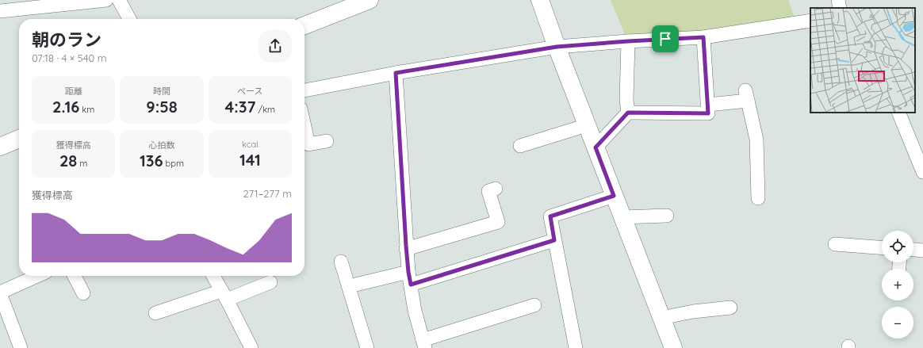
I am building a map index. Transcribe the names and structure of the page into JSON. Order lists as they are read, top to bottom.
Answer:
{
  "page": {
    "heading": ["朝のラン", "07:18 · 4 × 540 m"],
    "stats": [
      ["距離", "2.16 km"],
      ["時間", "9:58"],
      ["ペース", "4:37 /km"],
      ["獲得標高", "28 m"],
      ["心拍数", "136 bpm"],
      ["kcal", "141"]
    ],
    "chart": ["獲得標高", "271–277 m"],
    "map_buttons": ["+", "−"]
  }
}
